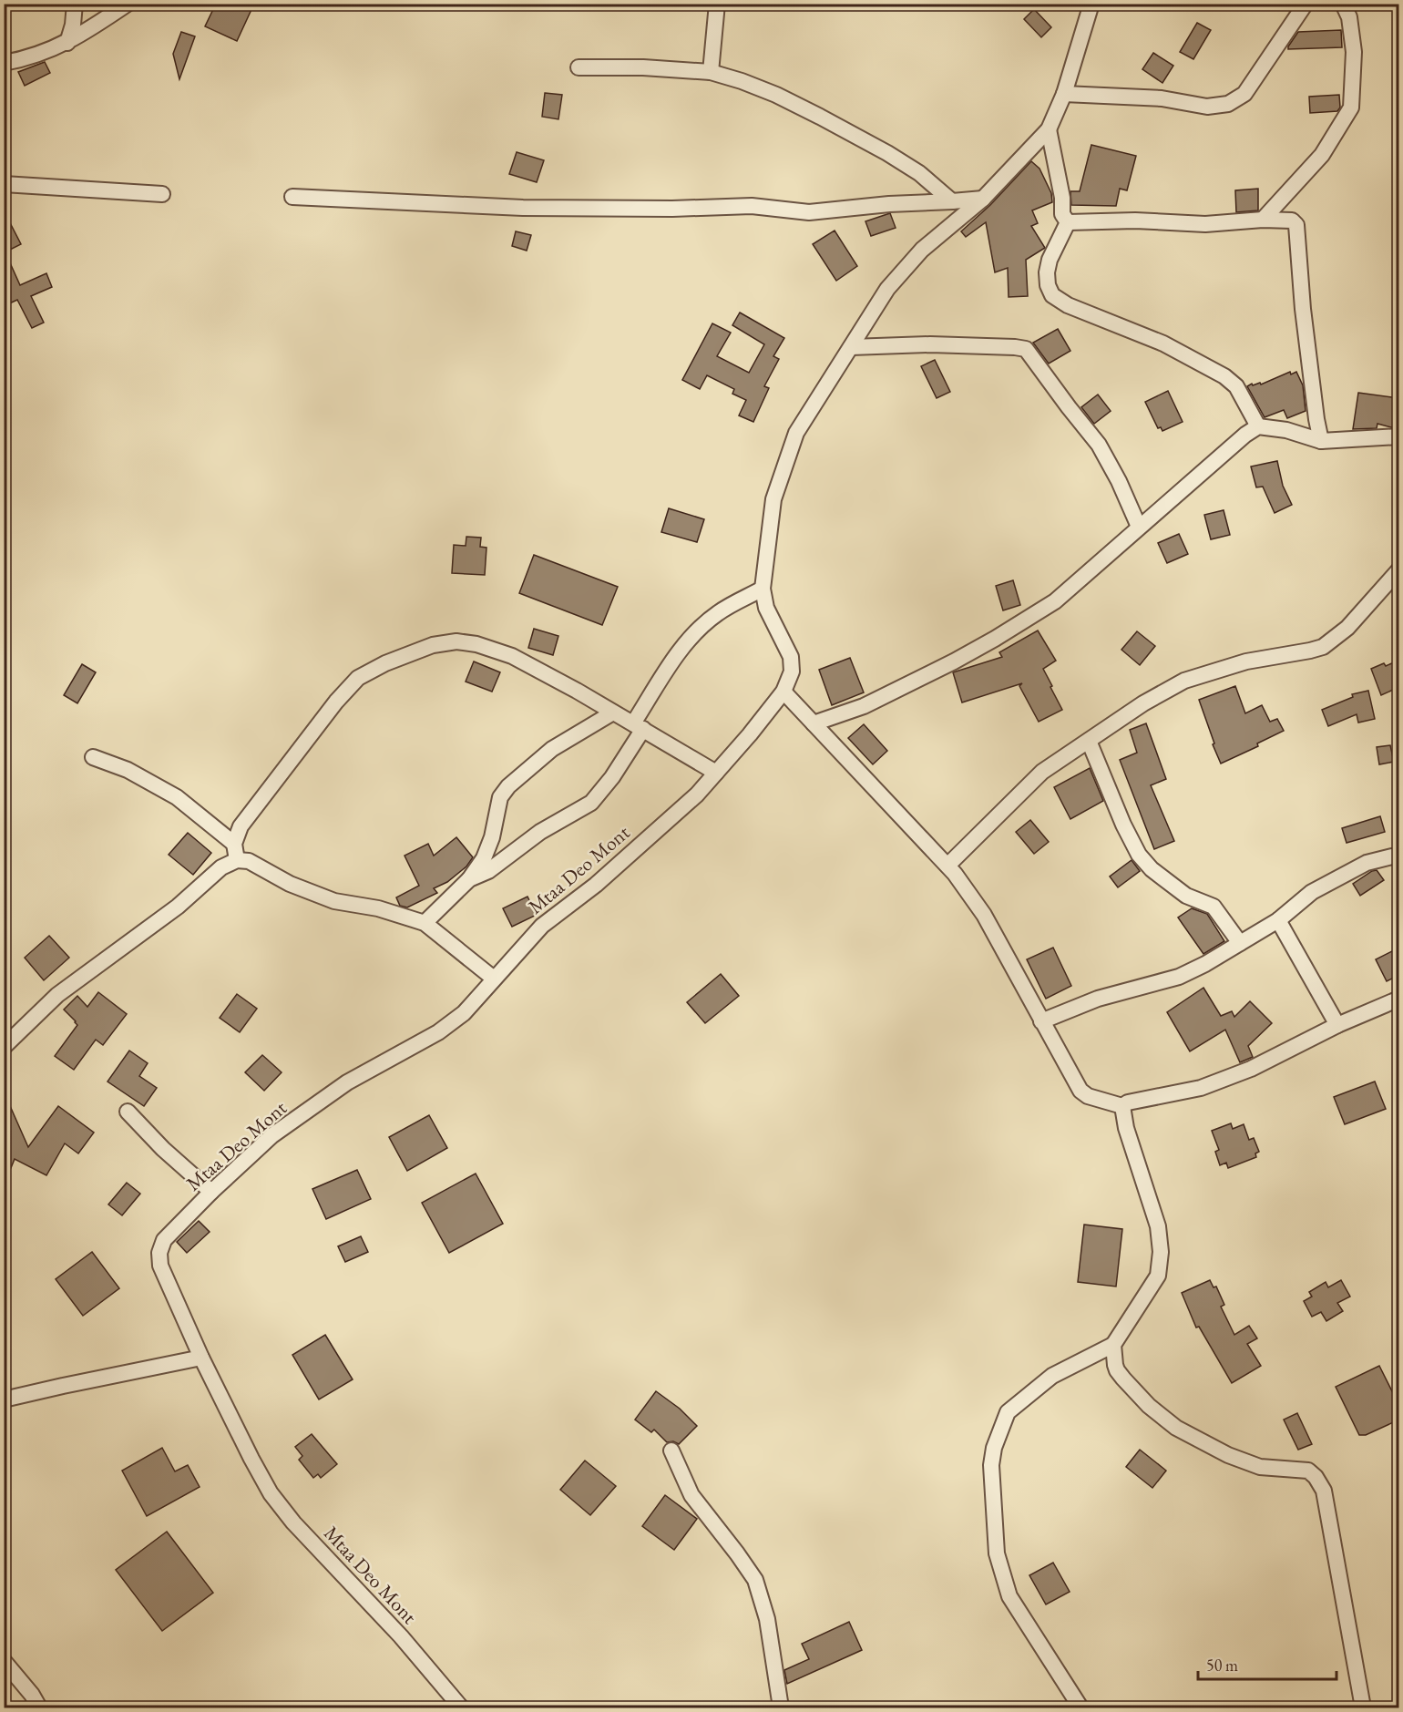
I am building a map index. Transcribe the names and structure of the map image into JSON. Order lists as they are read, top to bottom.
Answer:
{
  "streets": {
    "street": ["Mtaa Deo Mont"]
  },
  "scale_bar": "50 m"
}
